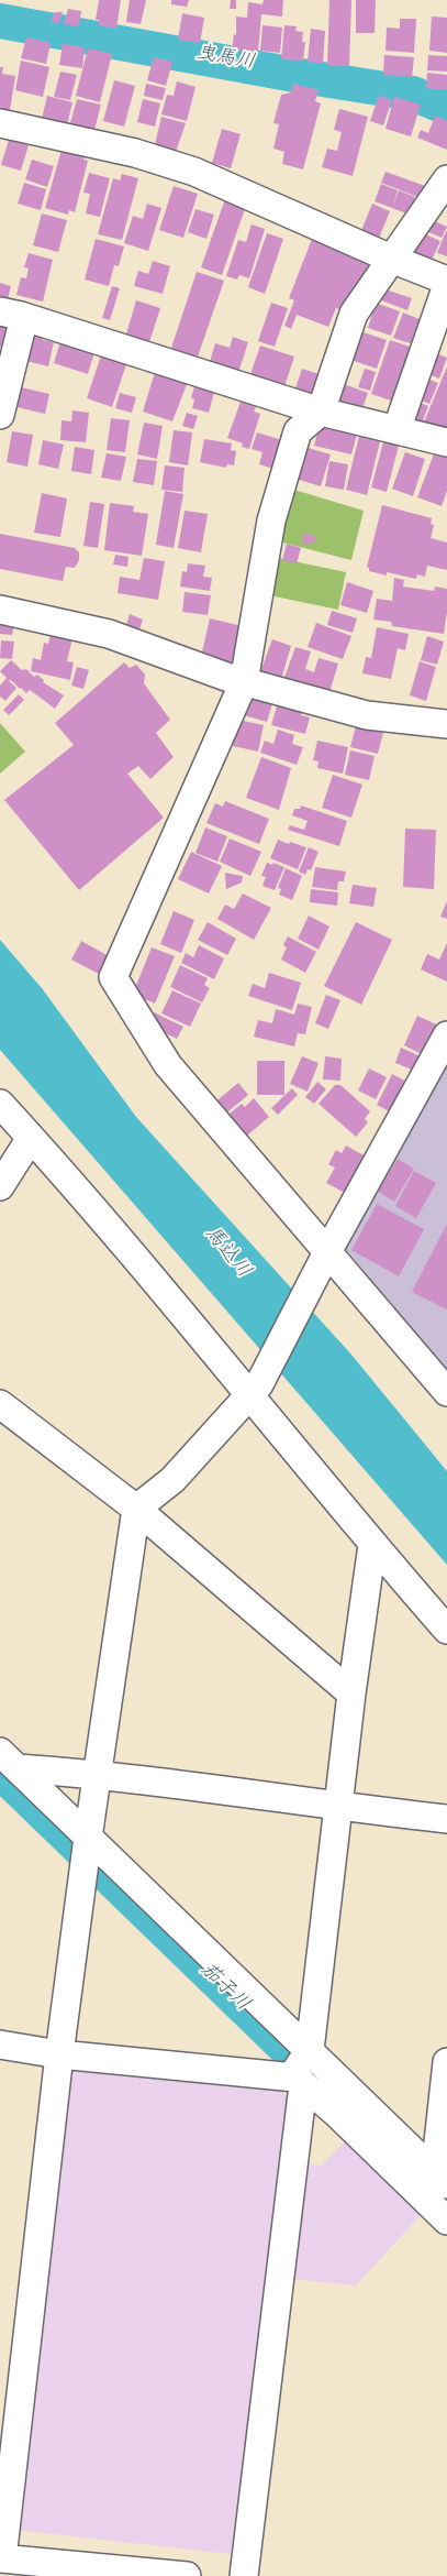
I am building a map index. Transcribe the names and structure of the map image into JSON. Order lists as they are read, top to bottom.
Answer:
{
  "water": ["曳馬川", "馬込川", "茄子川"]
}
